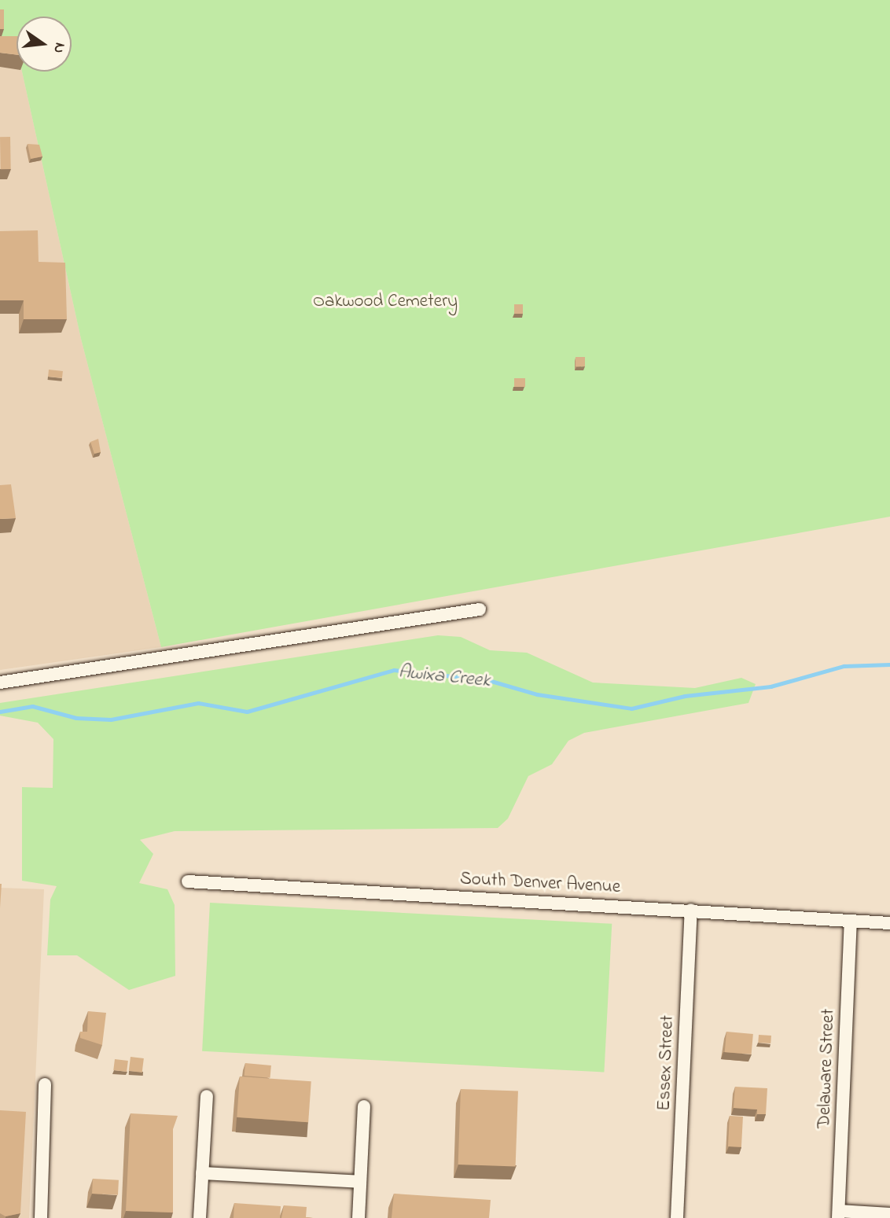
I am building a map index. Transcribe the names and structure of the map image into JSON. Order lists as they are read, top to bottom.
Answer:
{
  "streets": {
    "street": ["South Denver Avenue", "Essex Street", "Delaware Street"]
  },
  "crossings": [
    ["South Denver Avenue", "Essex Street"],
    ["South Denver Avenue", "Delaware Street"]
  ],
  "water": ["Awixa Creek"],
  "parks": ["Oakwood Cemetery"],
  "north": "right"
}
